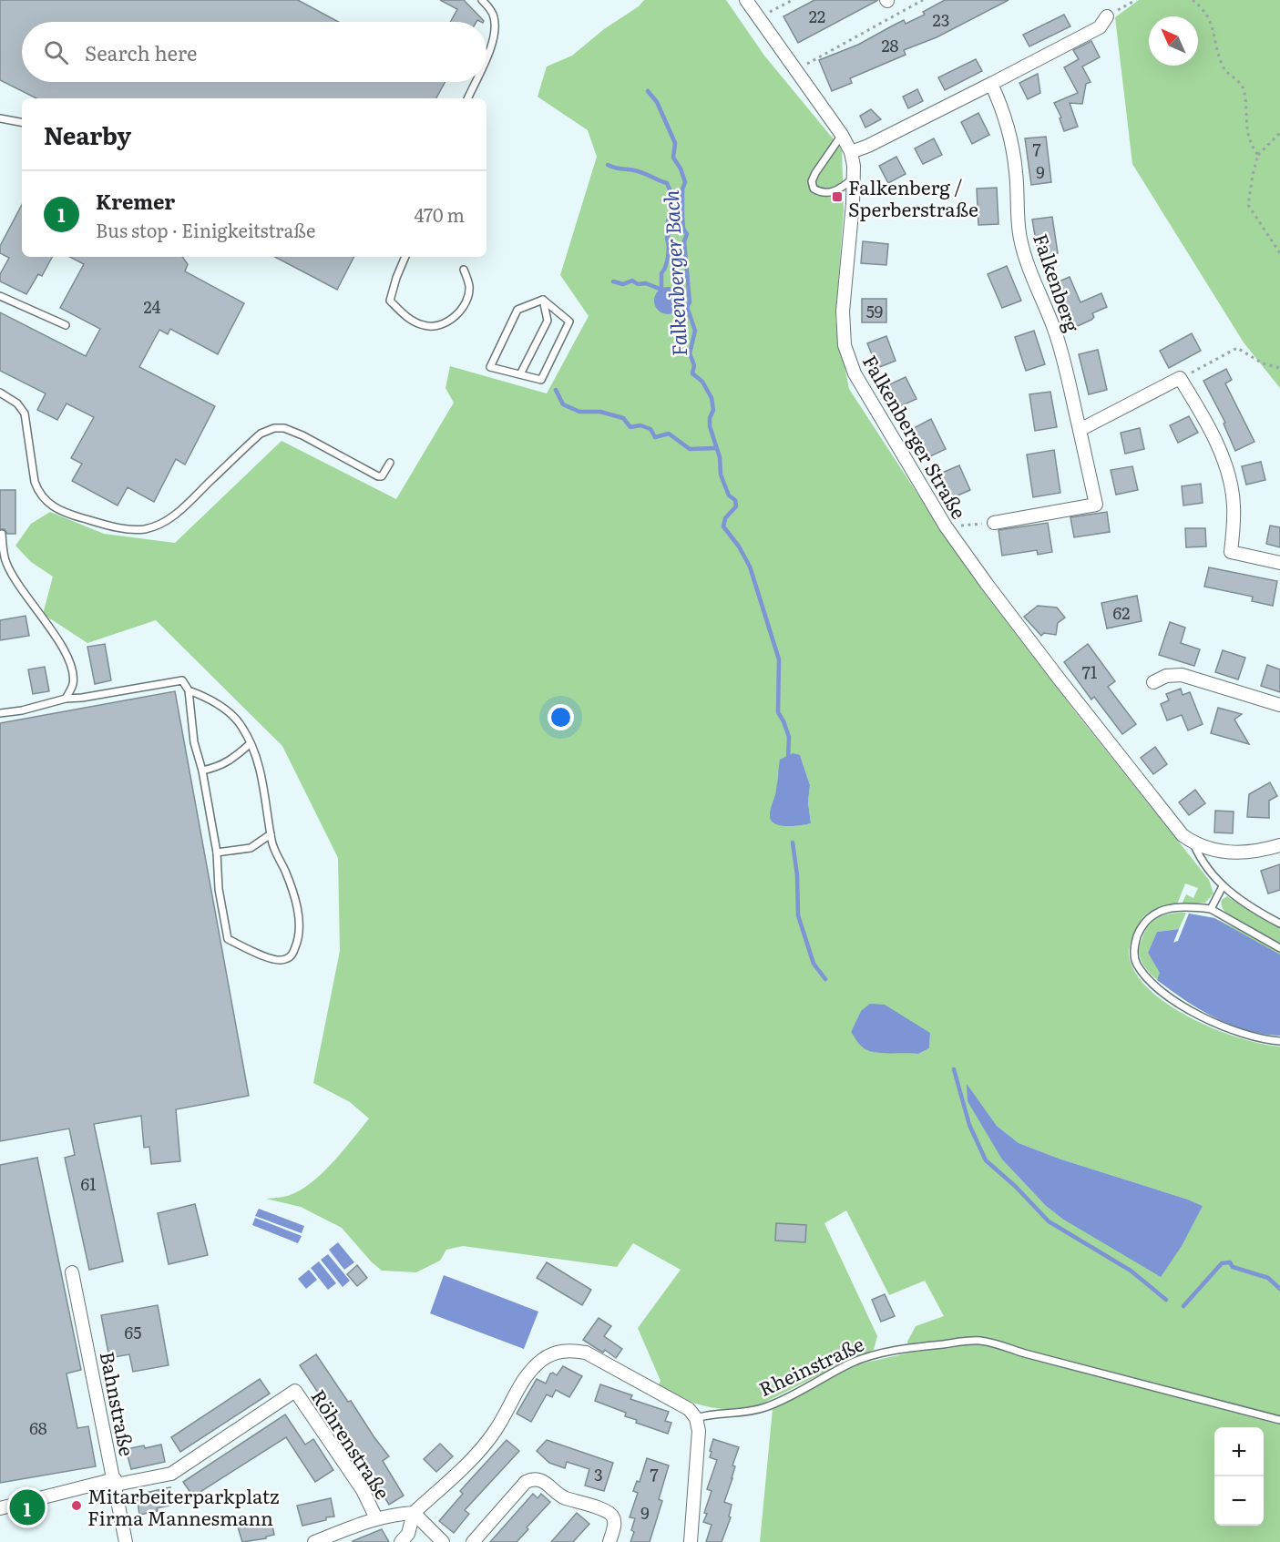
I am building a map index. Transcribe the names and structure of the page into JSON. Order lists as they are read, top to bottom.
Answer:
{
  "streets": {
    "street": [
      "Falkenberg",
      "Falkenberger Straße",
      "Bahnstraße",
      "Röhrenstraße"
    ],
    "lane": ["Rheinstraße"]
  },
  "crossings": [
    ["Bahnstraße", "Röhrenstraße"]
  ],
  "water": ["Falkenberger Bach"],
  "places": {
    "transit": ["Falkenberg / Sperberstraße"],
    "other": ["Mitarbeiterparkplatz Firma Mannesmann"]
  },
  "house_numbers": [
    "22",
    "23",
    "28",
    "7",
    "9",
    "24",
    "59",
    "62",
    "71",
    "61",
    "65",
    "68",
    "3",
    "7",
    "9"
  ],
  "north": "top left",
  "page": {
    "search": "Search here",
    "heading": "Nearby",
    "list": [
      {
        "mark": "1",
        "name": "Kremer",
        "note": "Bus stop · Einigkeitstraße",
        "value": "470 m"
      }
    ],
    "map_buttons": ["+", "−"],
    "pins": "1"
  }
}
